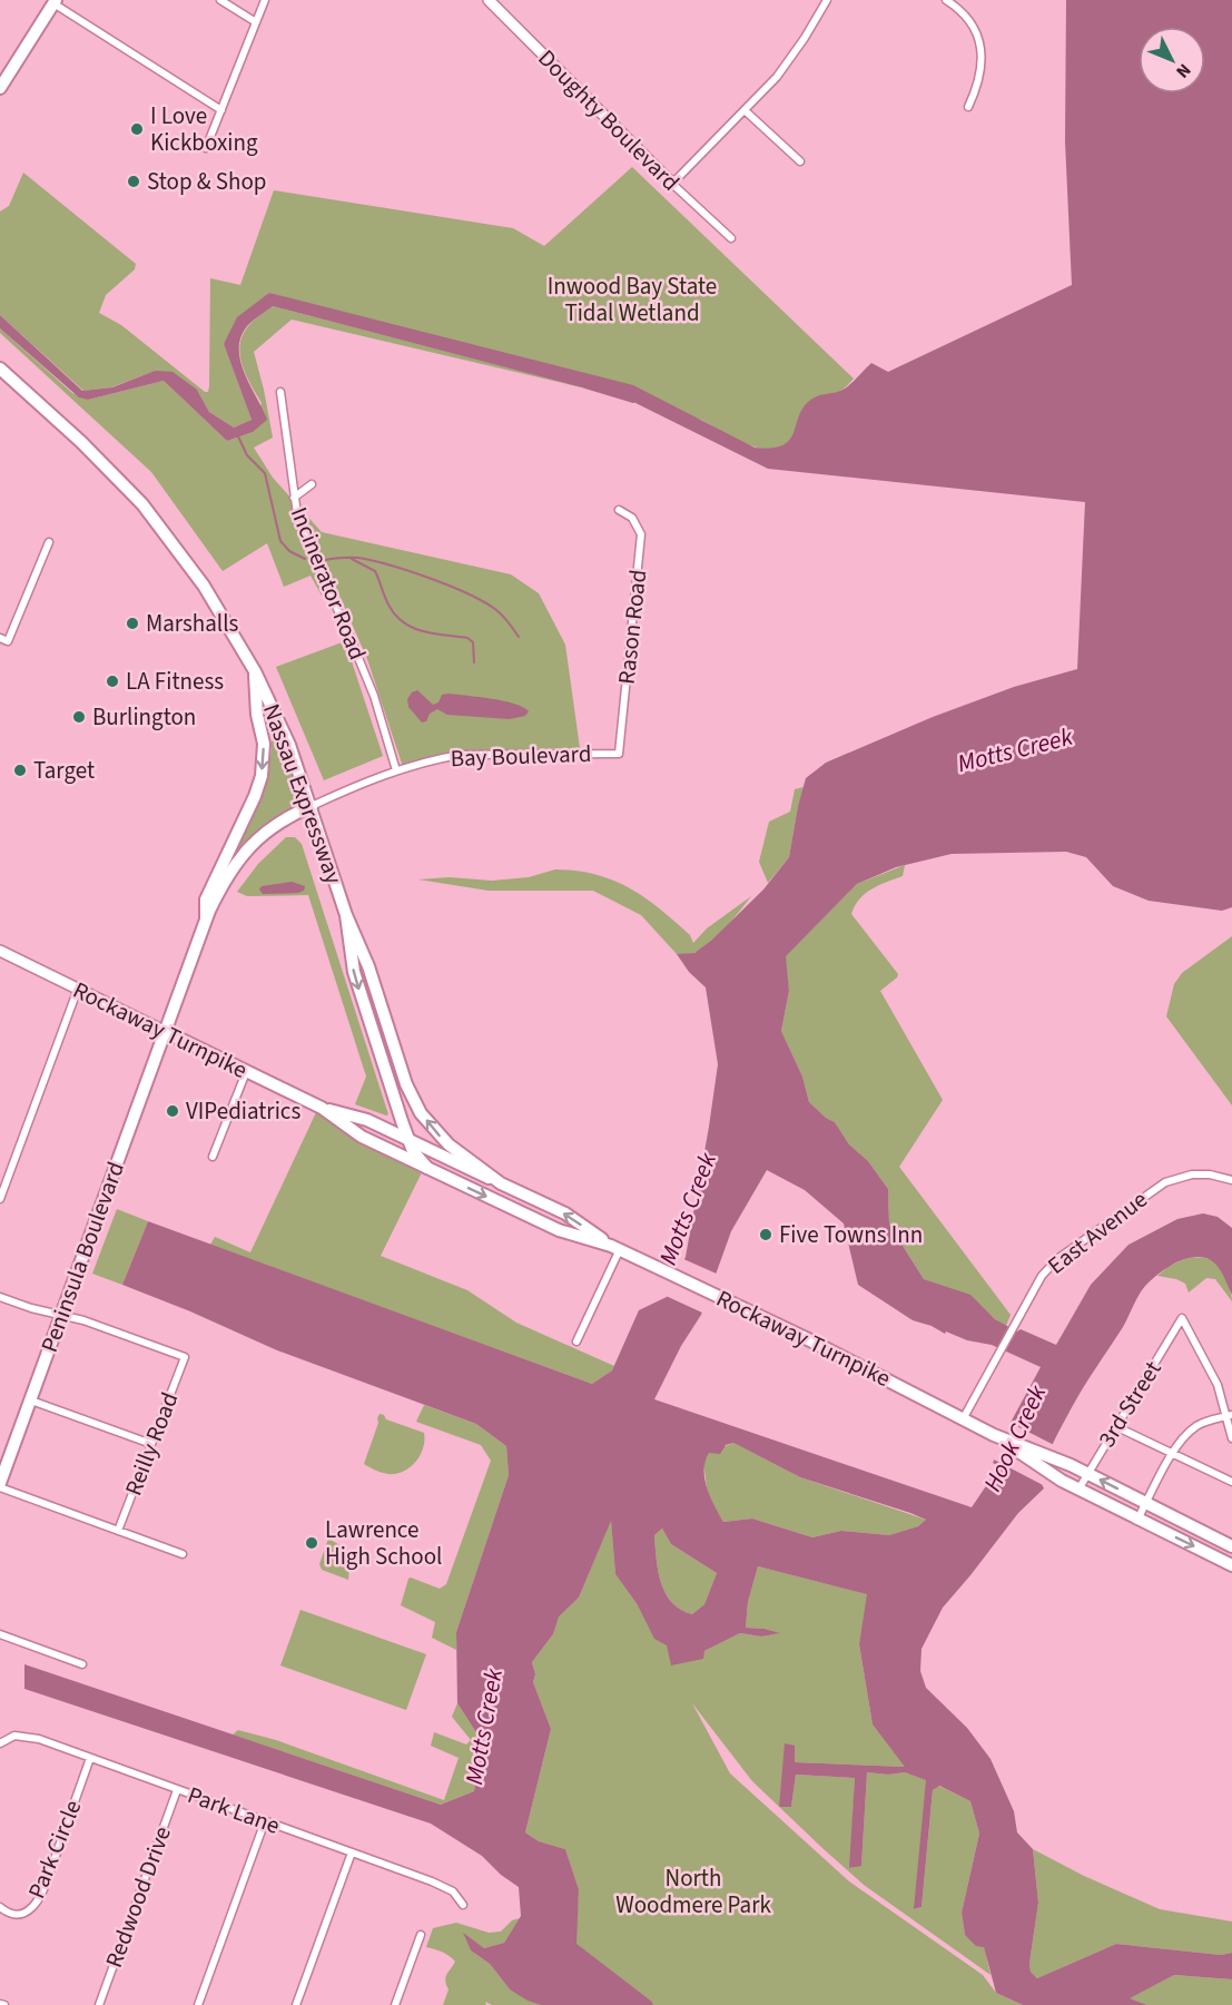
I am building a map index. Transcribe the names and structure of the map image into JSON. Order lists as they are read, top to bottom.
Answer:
{
  "streets": {
    "main road": [
      "Doughty Boulevard",
      "Bay Boulevard",
      "Nassau Expressway",
      "Rockaway Turnpike",
      "Peninsula Boulevard"
    ],
    "street": [
      "Incinerator Road",
      "Rason Road",
      "East Avenue",
      "3rd Street",
      "Reilly Road",
      "Park Lane",
      "Park Circle",
      "Redwood Drive"
    ]
  },
  "crossings": [
    ["Incinerator Road", "Bay Boulevard"],
    ["Rason Road", "Bay Boulevard"],
    ["Bay Boulevard", "Nassau Expressway"],
    ["Bay Boulevard", "Rockaway Turnpike"],
    ["Bay Boulevard", "Peninsula Boulevard"],
    ["Nassau Expressway", "Rockaway Turnpike"],
    ["Rockaway Turnpike", "East Avenue"],
    ["Rockaway Turnpike", "Peninsula Boulevard"],
    ["Peninsula Boulevard", "Reilly Road"],
    ["Park Lane", "Park Circle"],
    ["Park Lane", "Redwood Drive"]
  ],
  "water": ["Motts Creek", "Hook Creek"],
  "parks": ["Inwood Bay State Tidal Wetland", "North Woodmere Park"],
  "places": [
    "I Love Kickboxing",
    "Stop & Shop",
    "Marshalls",
    "LA Fitness",
    "Burlington",
    "Target",
    "VIPediatrics",
    "Five Towns Inn",
    "Lawrence High School"
  ],
  "north": "bottom right"
}
